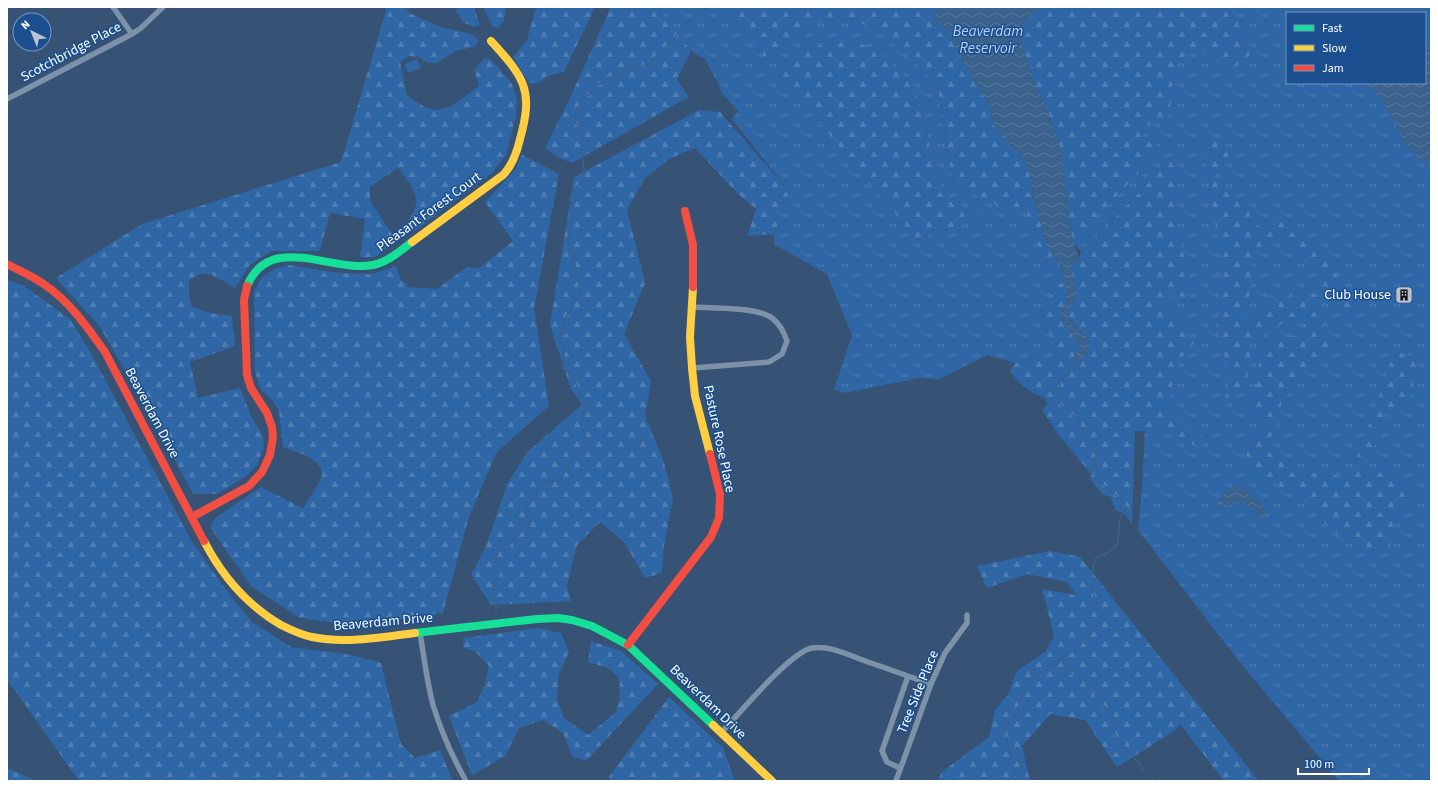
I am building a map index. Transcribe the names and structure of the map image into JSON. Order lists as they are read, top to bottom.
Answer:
{
  "streets": {
    "street": [
      "Scotchbridge Place",
      "Pleasant Forest Court",
      "Beaverdam Drive",
      "Pasture Rose Place",
      "Tree Side Place"
    ]
  },
  "crossings": [
    ["Pleasant Forest Court", "Beaverdam Drive"],
    ["Beaverdam Drive", "Pasture Rose Place"]
  ],
  "water": ["Beaverdam Reservoir"],
  "places": {
    "building": ["Club House"]
  },
  "legend": ["Fast", "Slow", "Jam"],
  "scale_bar": "100 m",
  "north": "top left"
}
